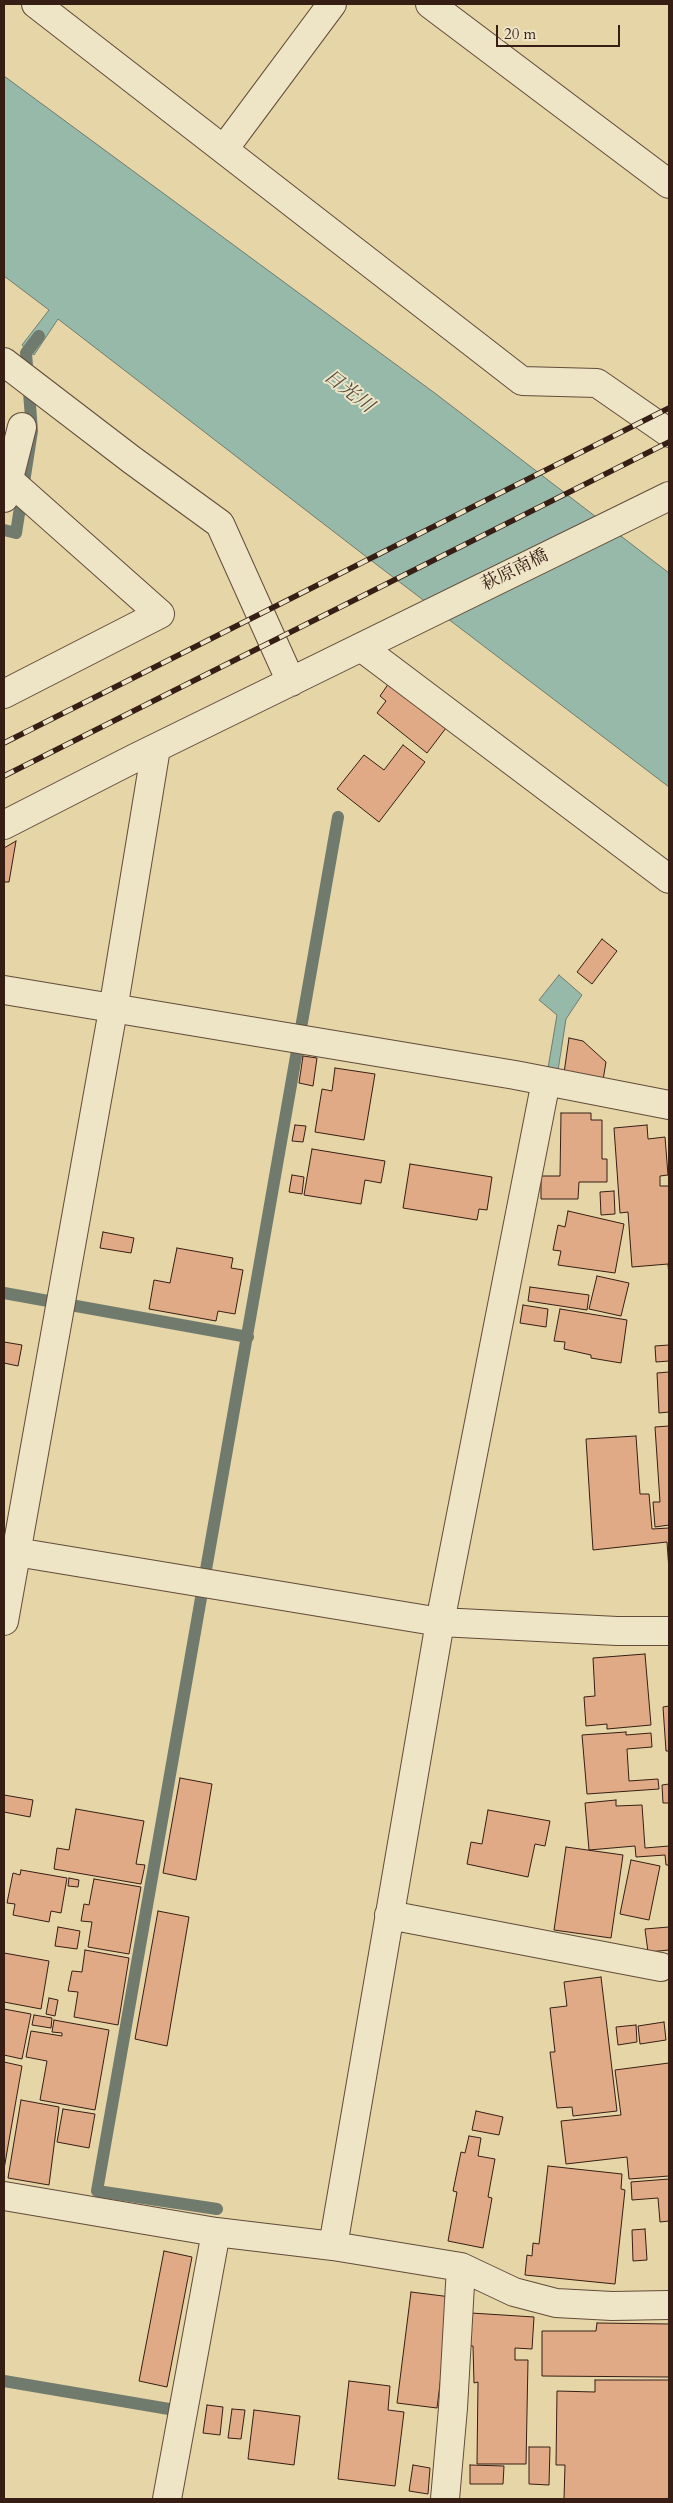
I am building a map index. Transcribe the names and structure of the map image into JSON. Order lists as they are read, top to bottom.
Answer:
{
  "streets": {
    "street": ["萩原南橋"]
  },
  "water": ["日光川"],
  "scale_bar": "20 m"
}
